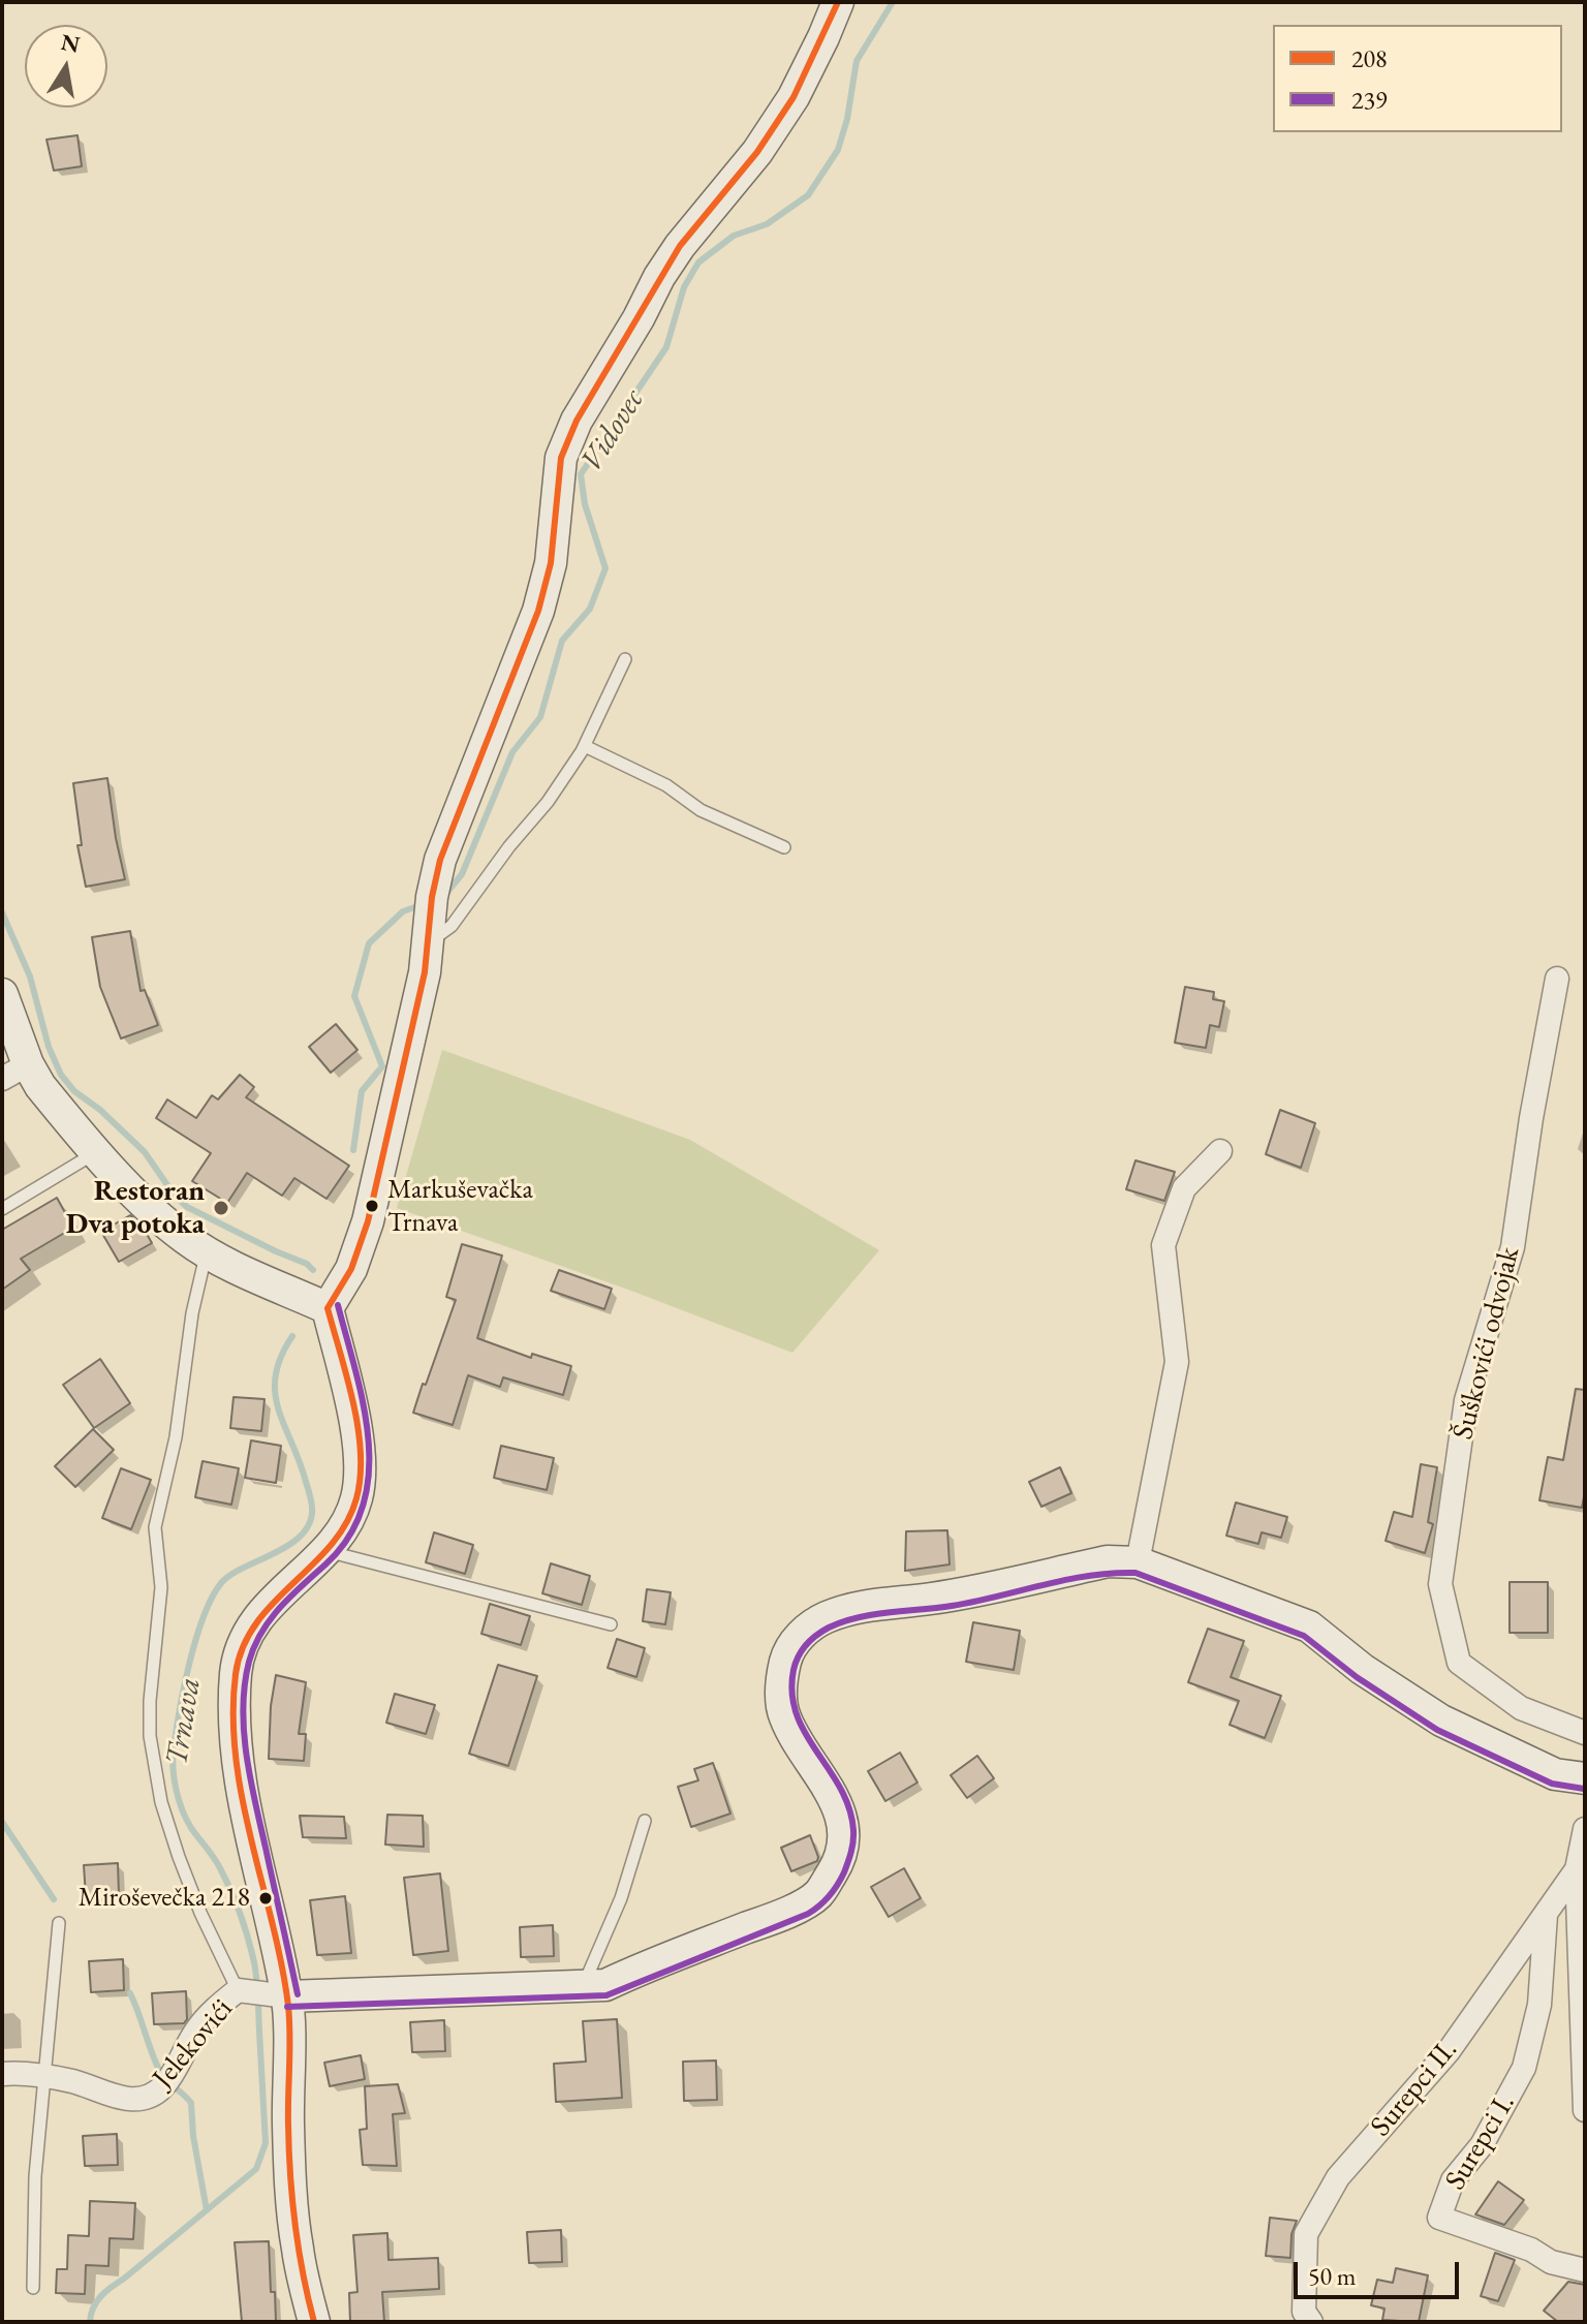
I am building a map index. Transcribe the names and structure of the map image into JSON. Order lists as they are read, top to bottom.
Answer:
{
  "streets": {
    "street": [
      "Šuškovići odvojak",
      "Jelekovići",
      "Surepci II.",
      "Surepci I."
    ]
  },
  "crossings": [
    ["Surepci II.", "Surepci I."]
  ],
  "water": ["Vidovec", "Trnava"],
  "places": ["Markuševačka Trnava", "Restoran Dva potoka", "Miroševečka 218"],
  "lines": ["transit line 208", "transit line 239"],
  "legend": ["208", "239"],
  "scale_bar": "50 m",
  "north": "top"
}
